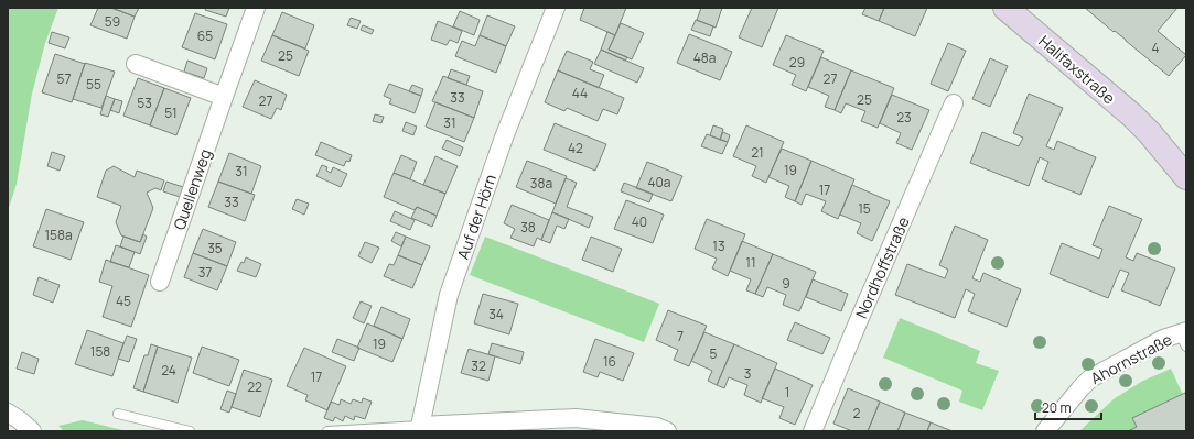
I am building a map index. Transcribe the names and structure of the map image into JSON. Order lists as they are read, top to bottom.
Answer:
{
  "streets": {
    "main road": ["Halifaxstraße"],
    "street": [
      "Quellenweg",
      "Auf der Hörn",
      "Nordhoffstraße",
      "Ahornstraße"
    ]
  },
  "house_numbers": [
    "59",
    "65",
    "4",
    "25",
    "48a",
    "29",
    "57",
    "27",
    "55",
    "44",
    "33",
    "25",
    "27",
    "53",
    "51",
    "23",
    "31",
    "42",
    "21",
    "19",
    "31",
    "40a",
    "38a",
    "17",
    "33",
    "15",
    "40",
    "38",
    "158a",
    "13",
    "35",
    "11",
    "37",
    "9",
    "45",
    "34",
    "7",
    "19",
    "158",
    "5",
    "16",
    "32",
    "24",
    "3",
    "17",
    "22",
    "1",
    "2"
  ],
  "scale_bar": "20 m"
}
